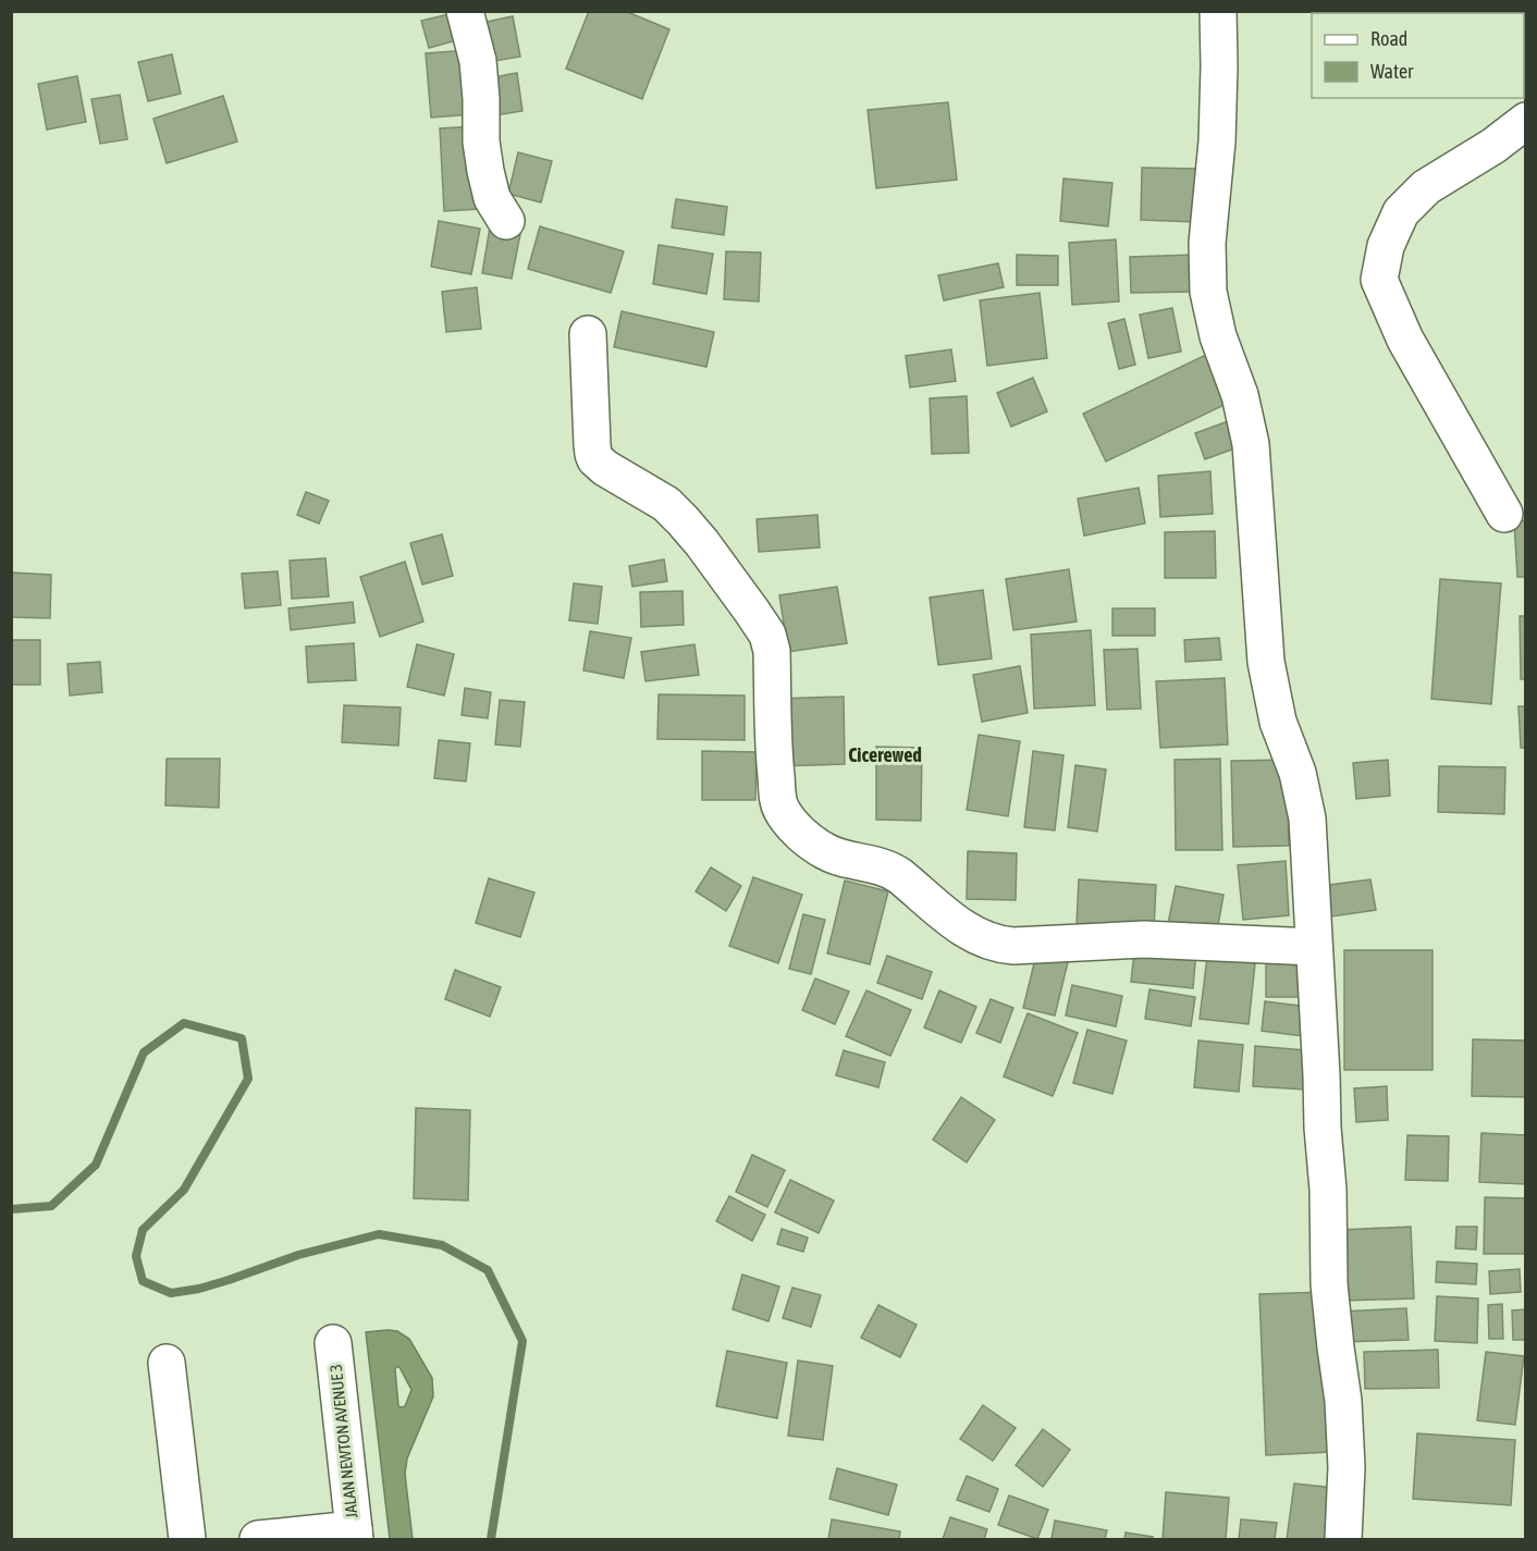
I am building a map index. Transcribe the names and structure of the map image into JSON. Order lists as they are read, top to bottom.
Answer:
{
  "streets": {
    "street": ["JALAN NEWTON AVENUE 3"]
  },
  "districts": ["Cicerewed"],
  "legend": ["Road", "Water"]
}
